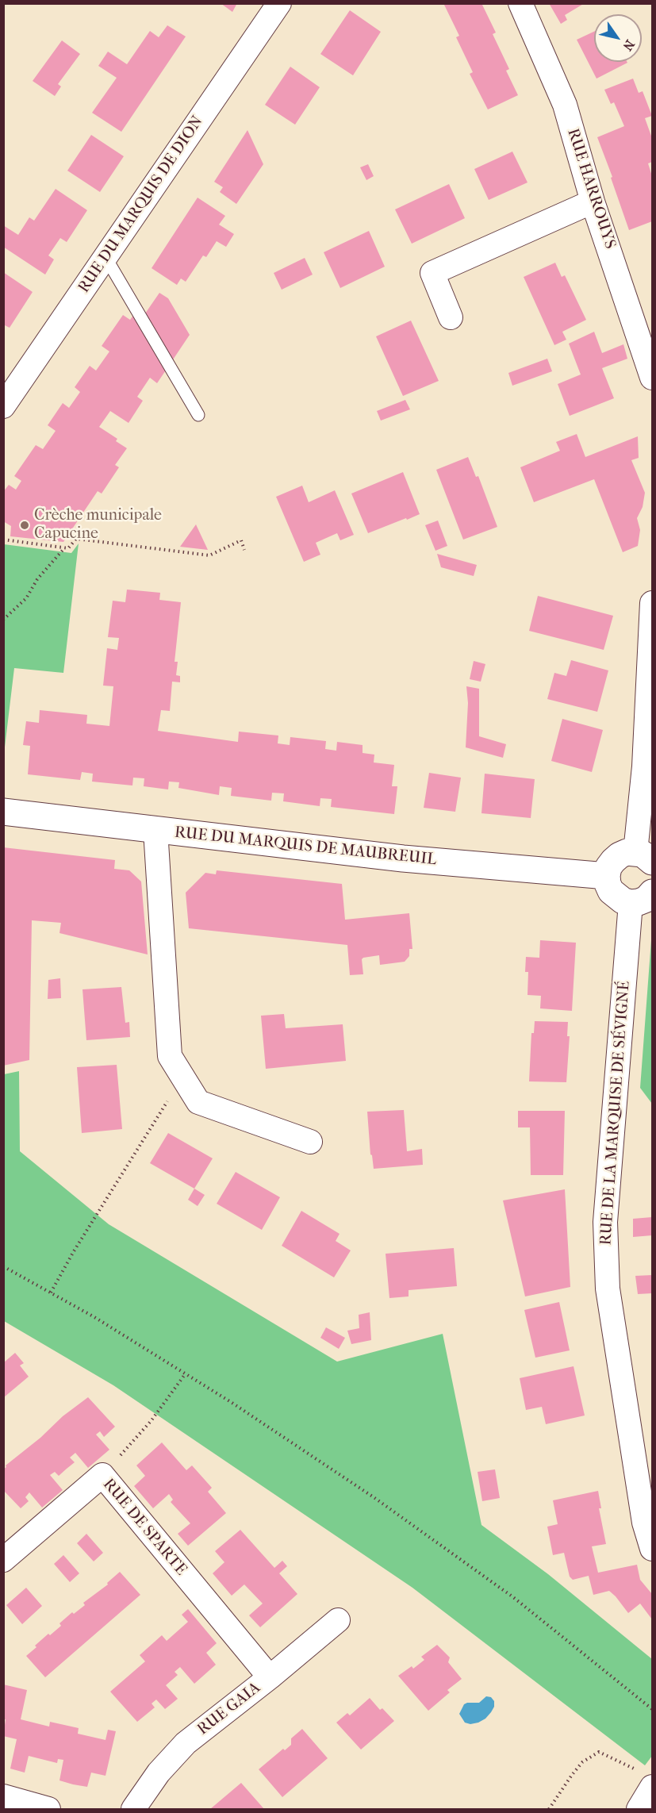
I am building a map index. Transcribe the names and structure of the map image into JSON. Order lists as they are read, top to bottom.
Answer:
{
  "streets": {
    "street": [
      "RUE HARROUYS",
      "RUE DU MARQUIS DE DION",
      "RUE DU MARQUIS DE MAUBREUIL",
      "RUE DE LA MARQUISE DE SÉVIGNÉ",
      "RUE DE SPARTE",
      "RUE GAIA"
    ]
  },
  "crossings": [
    ["RUE DE SPARTE", "RUE GAIA"]
  ],
  "places": ["Crèche municipale Capucine"],
  "north": "bottom right"
}
